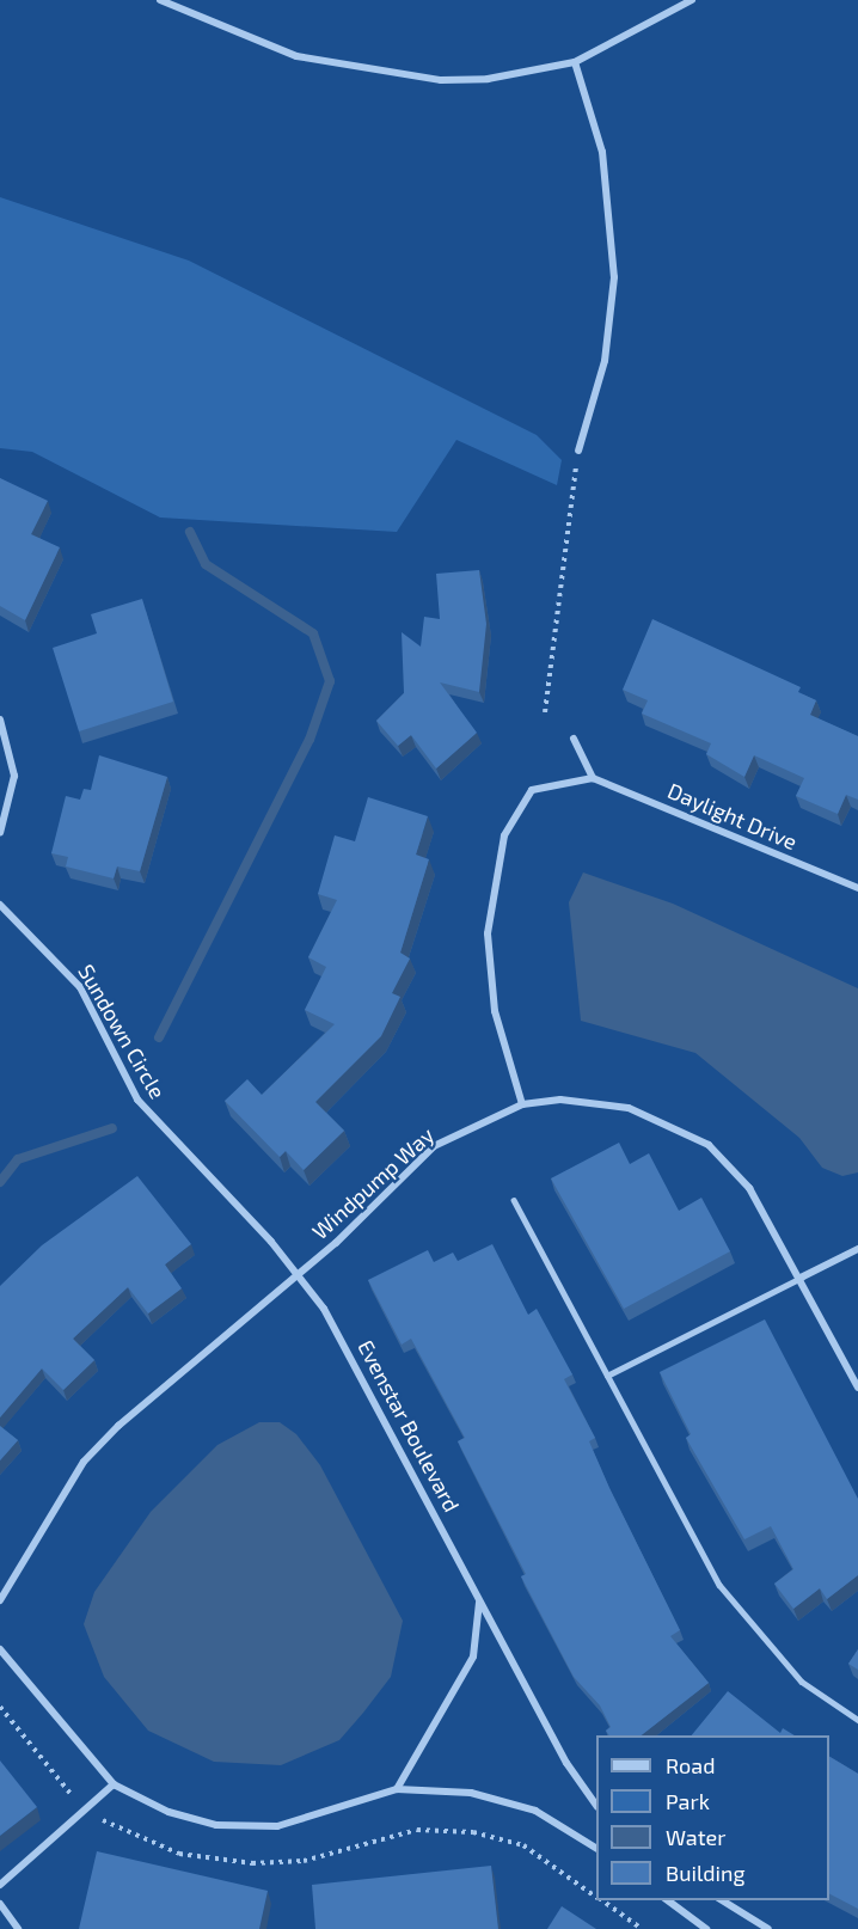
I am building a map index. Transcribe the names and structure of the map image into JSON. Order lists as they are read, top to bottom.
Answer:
{
  "streets": {
    "street": [
      "Daylight Drive",
      "Sundown Circle",
      "Windpump Way",
      "Evenstar Boulevard"
    ]
  },
  "crossings": [
    ["Sundown Circle", "Windpump Way"],
    ["Sundown Circle", "Evenstar Boulevard"],
    ["Windpump Way", "Evenstar Boulevard"]
  ],
  "legend": [
    "Road",
    "Park",
    "Water",
    "Building"
  ]
}
